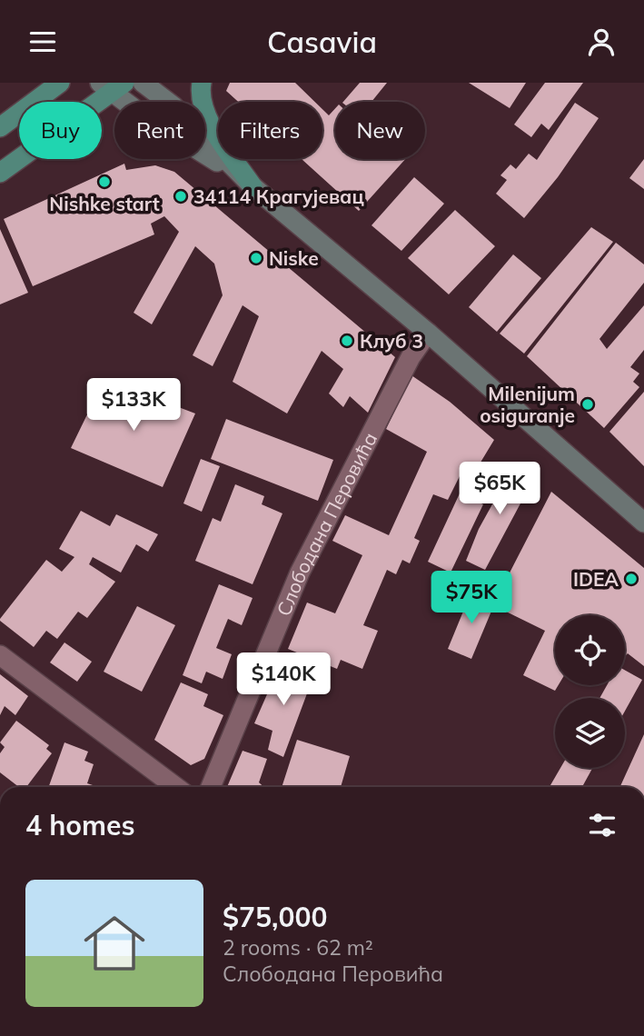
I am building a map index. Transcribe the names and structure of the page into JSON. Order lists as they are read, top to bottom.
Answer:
{
  "streets": {
    "street": ["Слободана Перовића"]
  },
  "places": [
    "Nishke start",
    "34114 Крагујевац",
    "Niske",
    "Клуб 3",
    "Milenijum osiguranje",
    "IDEA"
  ],
  "page": {
    "header": "Casavia",
    "chip": [
      "Buy",
      "Rent",
      "Filters",
      "New"
    ],
    "price": [
      "$133K",
      "$65K",
      "$75K",
      "$140K"
    ],
    "heading": "4 homes",
    "list": [
      {
        "name": "$75,000",
        "note": "2 rooms · 62 m² · Слободана Перовића"
      }
    ]
  }
}
